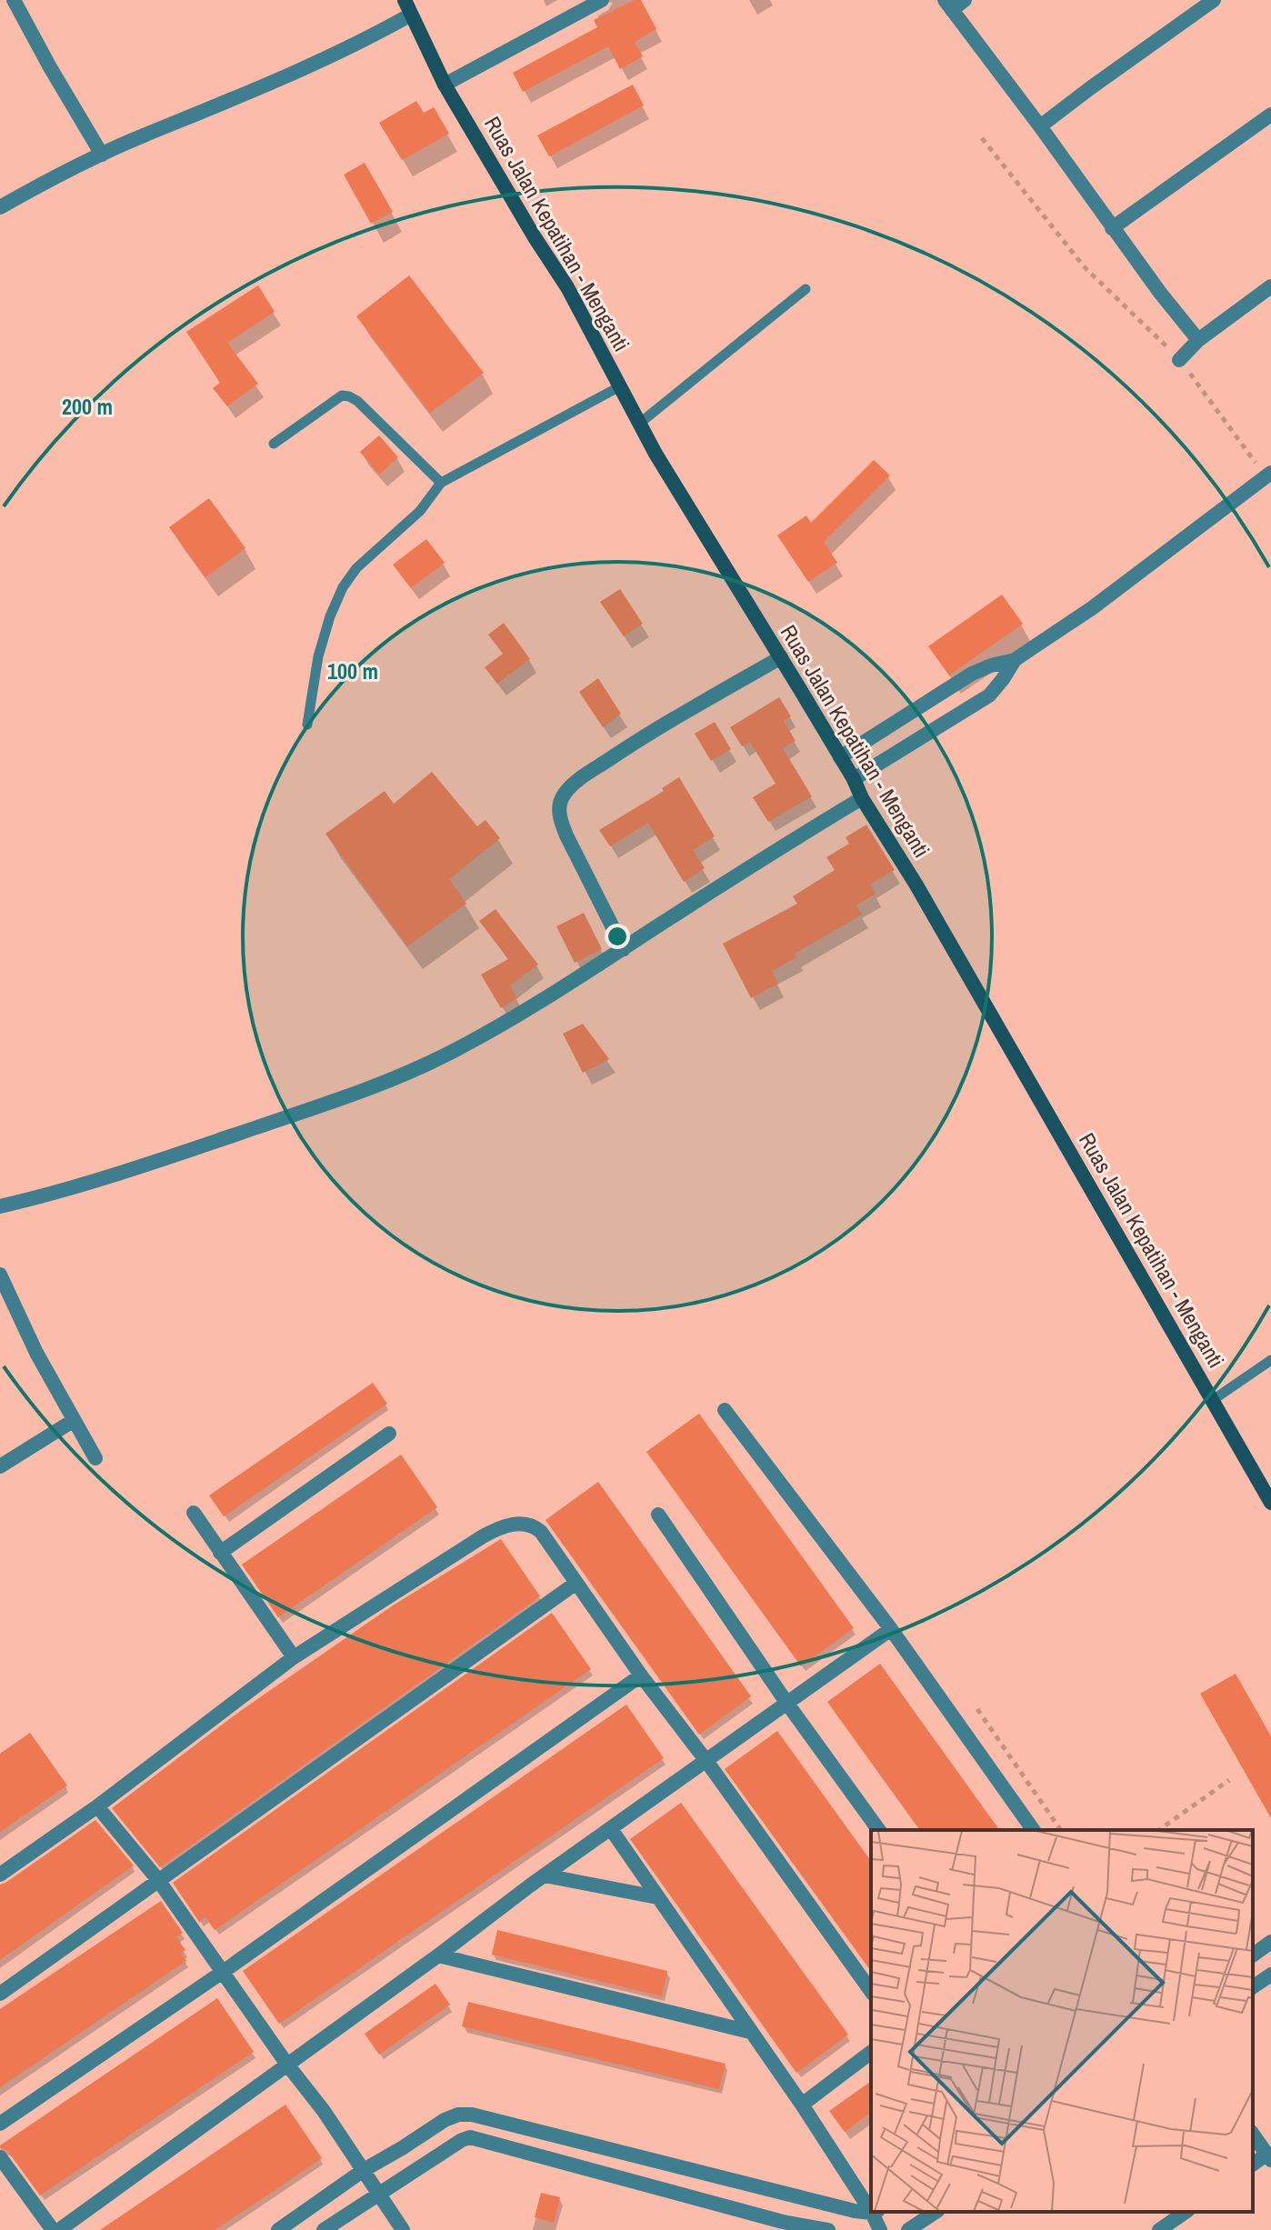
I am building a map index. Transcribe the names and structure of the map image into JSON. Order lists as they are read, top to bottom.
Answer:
{
  "streets": {
    "main road": ["Ruas Jalan Kepatihan - Menganti"]
  },
  "rings": ["200 m", "100 m"]
}
